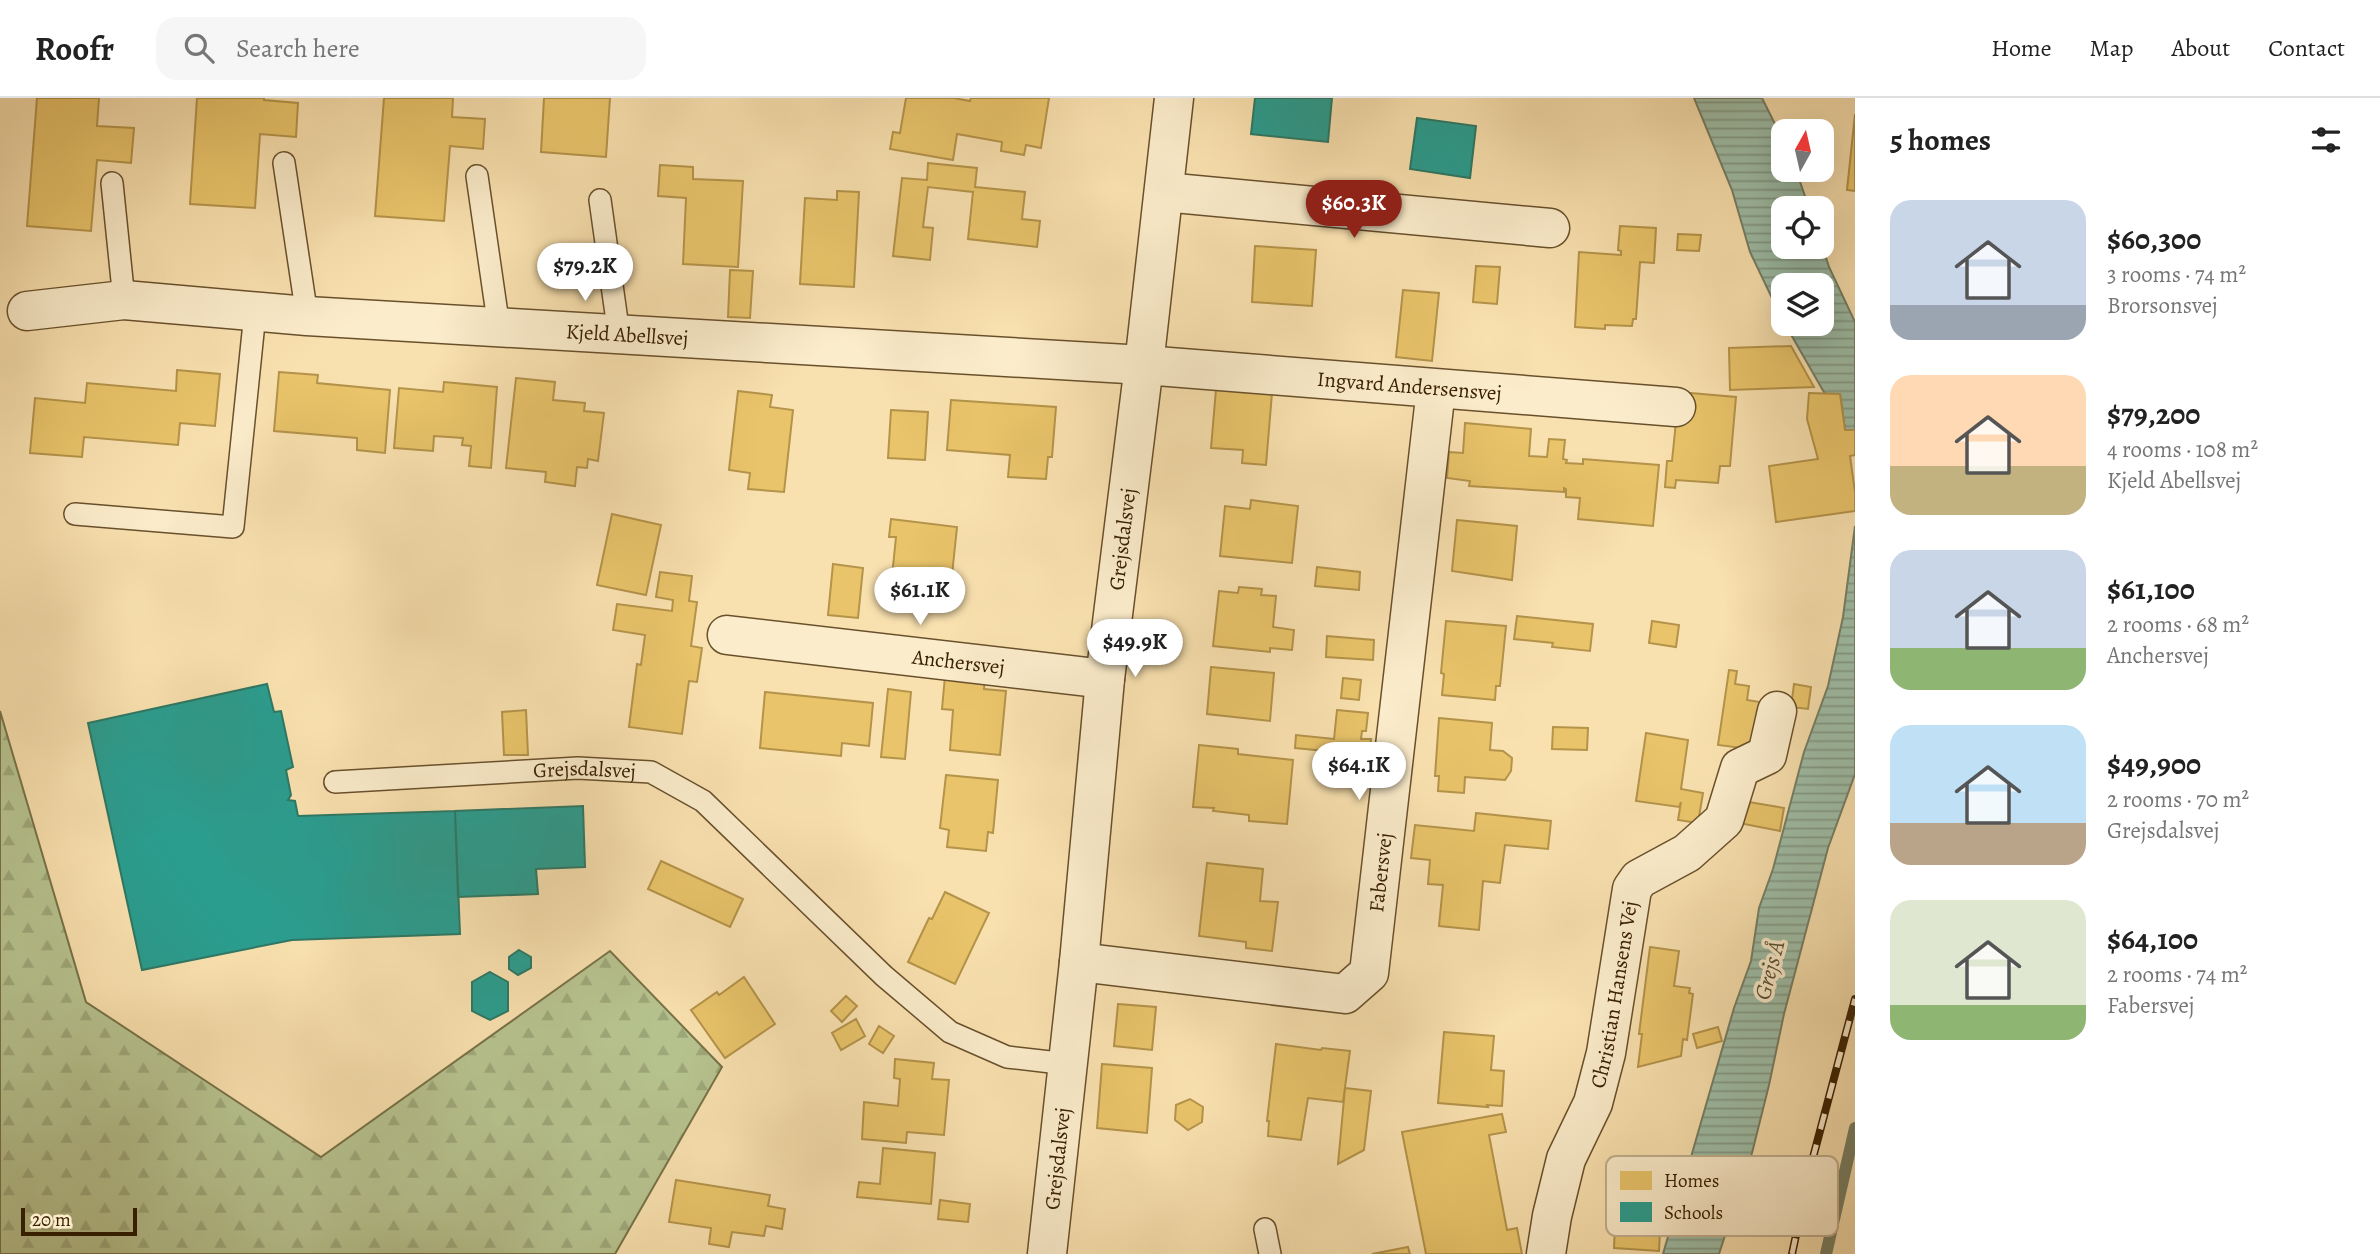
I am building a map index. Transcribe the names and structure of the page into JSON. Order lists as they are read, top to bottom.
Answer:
{
  "streets": {
    "street": [
      "Kjeld Abellsvej",
      "Ingvard Andersensvej",
      "Grejsdalsvej",
      "Anchersvej",
      "Fabersvej",
      "Christian Hansens Vej"
    ]
  },
  "crossings": [
    ["Kjeld Abellsvej", "Ingvard Andersensvej"],
    ["Kjeld Abellsvej", "Grejsdalsvej"],
    ["Ingvard Andersensvej", "Grejsdalsvej"],
    ["Ingvard Andersensvej", "Fabersvej"],
    ["Grejsdalsvej", "Anchersvej"],
    ["Grejsdalsvej", "Fabersvej"]
  ],
  "water": ["Grejs Å"],
  "legend": ["Homes", "Schools"],
  "scale_bar": "20 m",
  "north": "top",
  "page": {
    "header": "Roofr",
    "search": "Search here",
    "nav": [
      "Home",
      "Map",
      "About",
      "Contact"
    ],
    "heading": "5 homes",
    "price": [
      "$60.3K",
      "$79.2K",
      "$61.1K",
      "$49.9K",
      "$64.1K"
    ],
    "list": [
      {
        "name": "$60,300",
        "note": "3 rooms · 74 m² · Brorsonsvej"
      },
      {
        "name": "$79,200",
        "note": "4 rooms · 108 m² · Kjeld Abellsvej"
      },
      {
        "name": "$61,100",
        "note": "2 rooms · 68 m² · Anchersvej"
      },
      {
        "name": "$49,900",
        "note": "2 rooms · 70 m² · Grejsdalsvej"
      },
      {
        "name": "$64,100",
        "note": "2 rooms · 74 m² · Fabersvej"
      }
    ],
    "scale": "20 m"
  }
}
